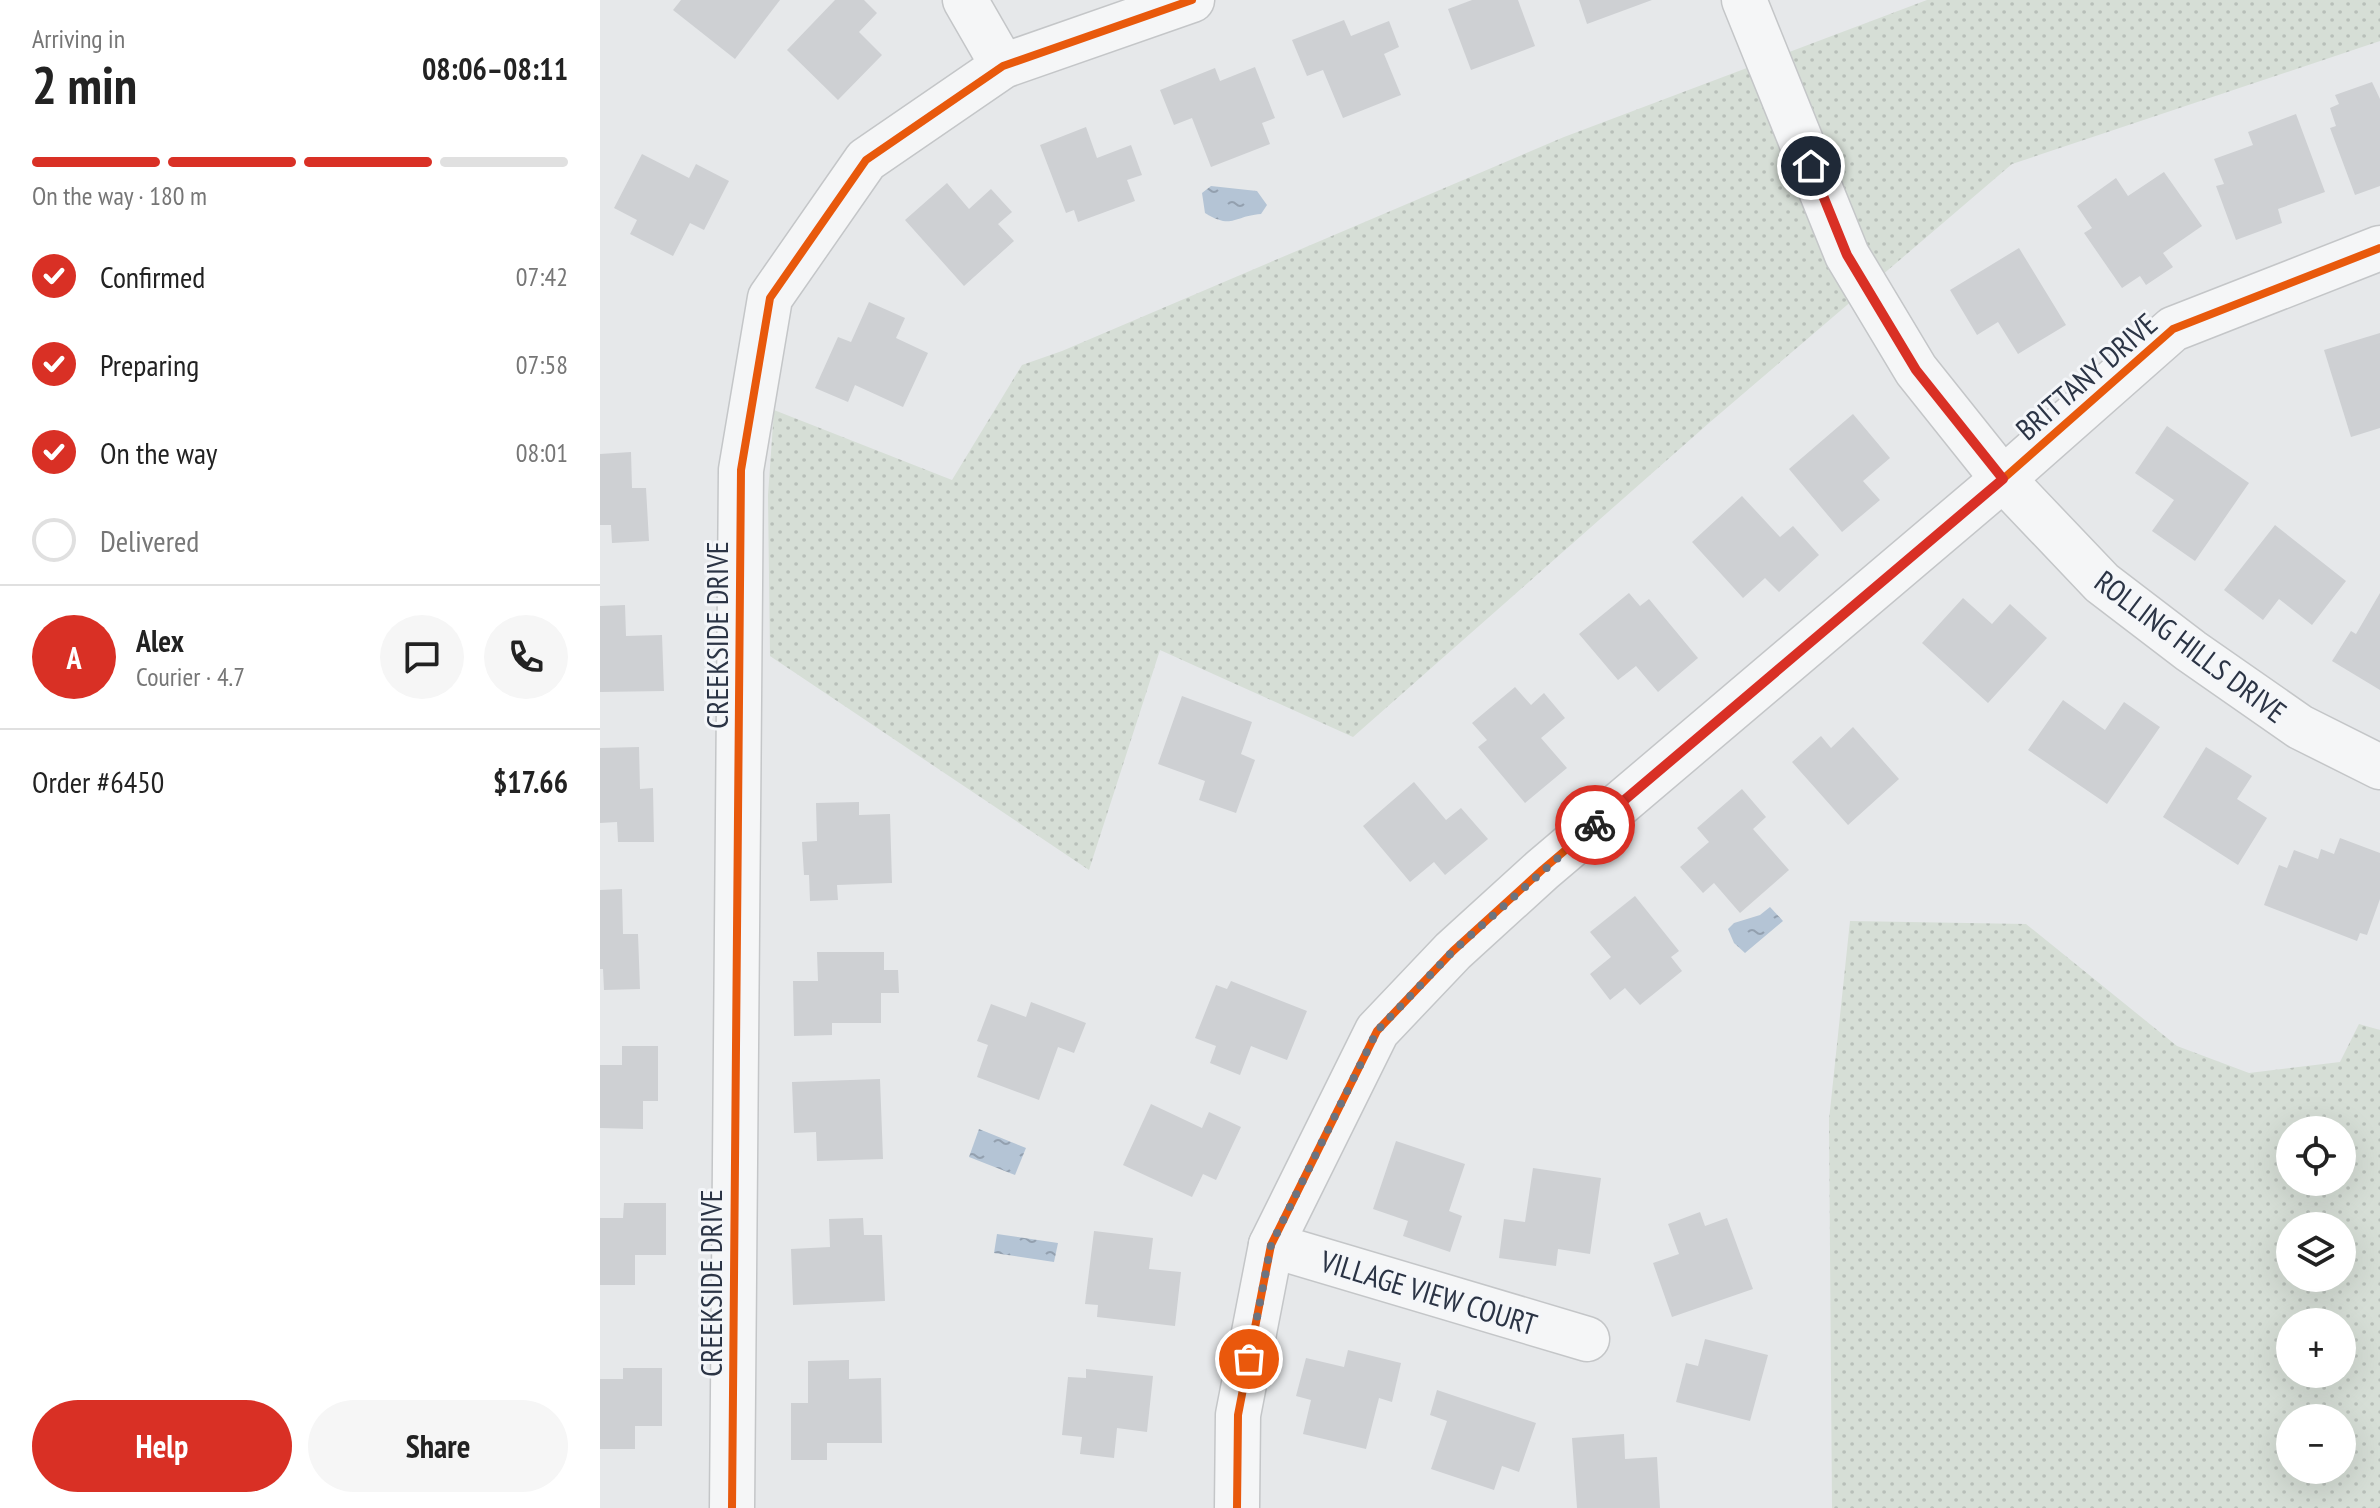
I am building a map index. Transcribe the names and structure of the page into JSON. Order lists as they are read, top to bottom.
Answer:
{
  "streets": {
    "street": [
      "BRITTANY DRIVE",
      "CREEKSIDE DRIVE",
      "ROLLING HILLS DRIVE",
      "VILLAGE VIEW COURT"
    ]
  },
  "crossings": [
    ["BRITTANY DRIVE", "ROLLING HILLS DRIVE"],
    ["BRITTANY DRIVE", "VILLAGE VIEW COURT"]
  ],
  "page": {
    "heading": ["2 min", "Arriving in", "08:06–08:11"],
    "panel": [
      "Alex",
      "Courier · 4.7",
      "Order #6450",
      "$17.66"
    ],
    "bar": "On the way · 180 m",
    "list": [
      ["Confirmed", "07:42"],
      ["Preparing", "07:58"],
      ["On the way", "08:01"],
      "Delivered"
    ],
    "round": "A",
    "map_buttons": ["+", "−"],
    "buttons": ["Help", "Share"]
  }
}
